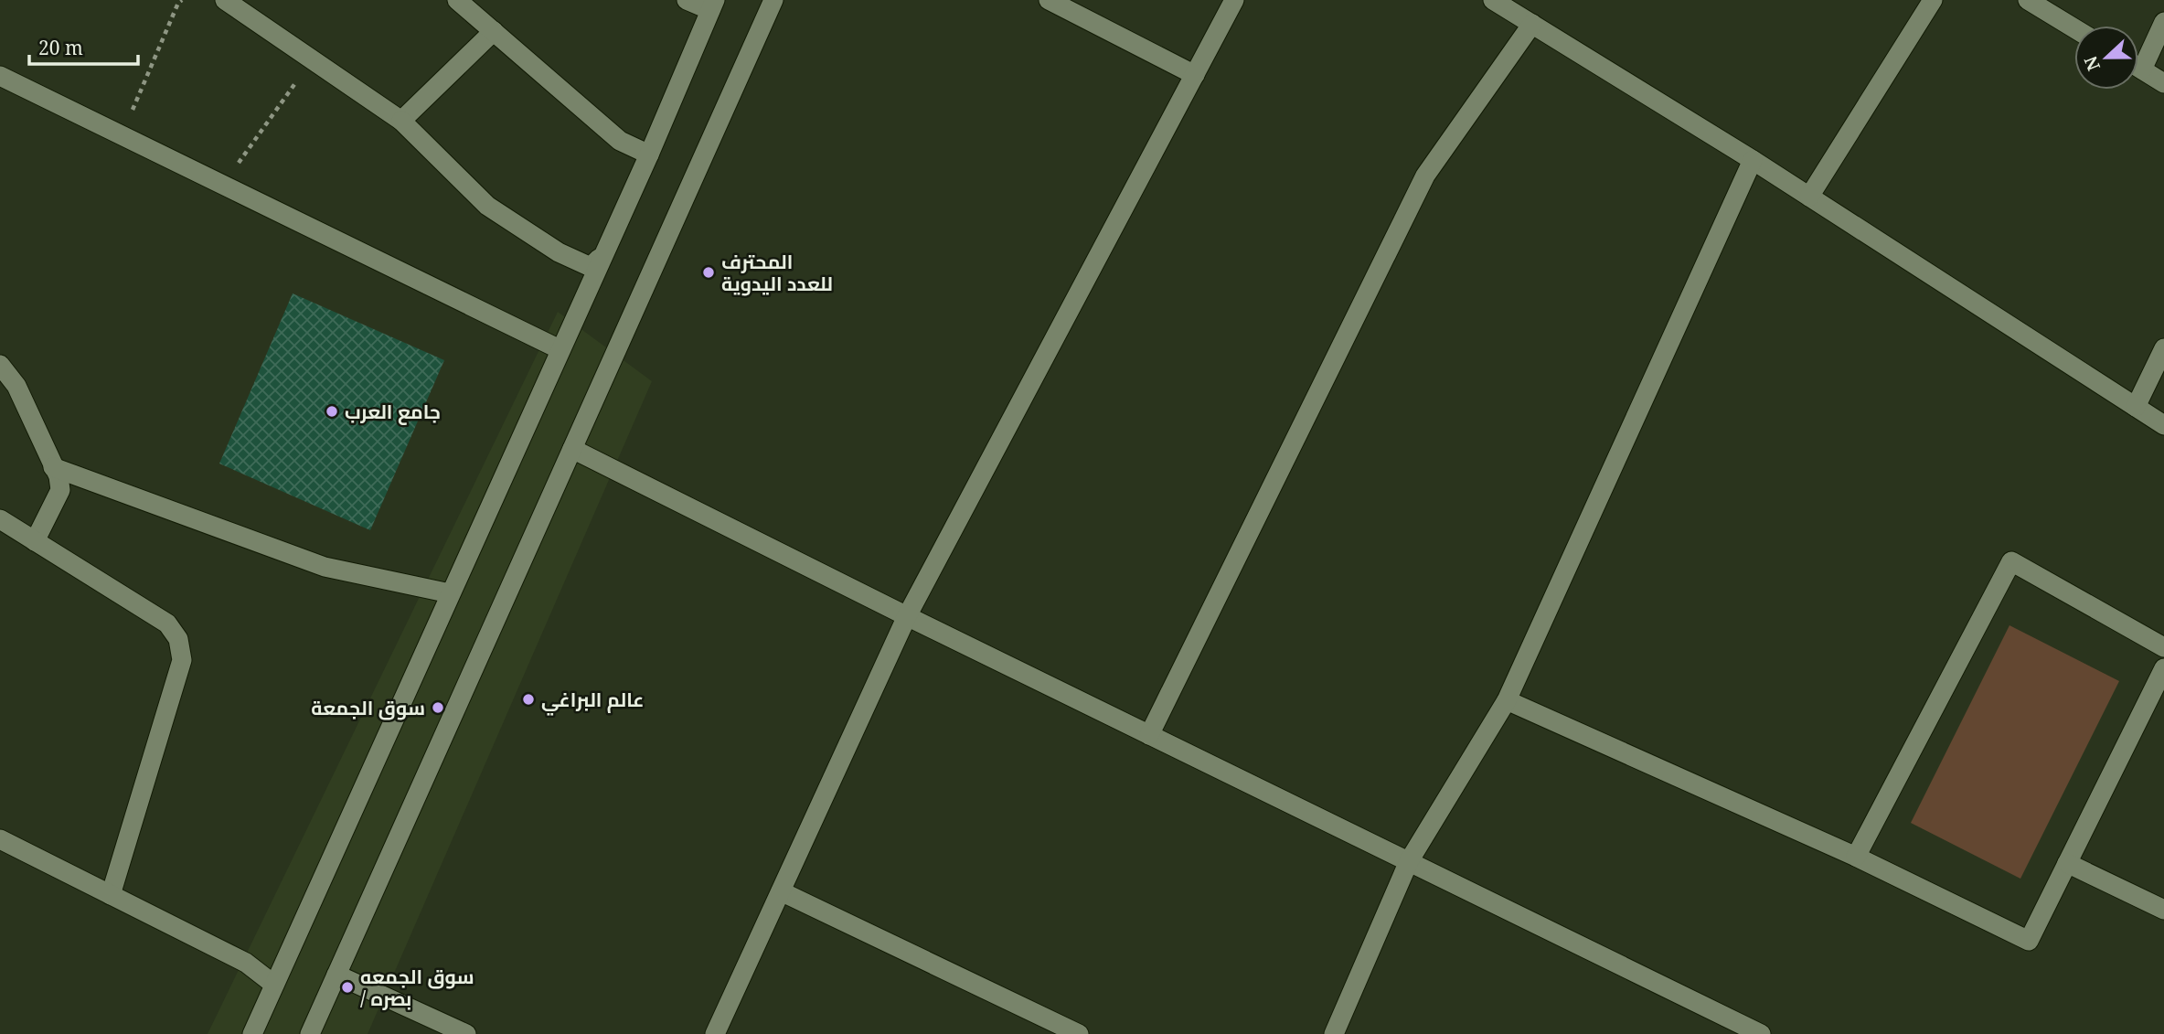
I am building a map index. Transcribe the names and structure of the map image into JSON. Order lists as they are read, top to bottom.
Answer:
{
  "places": [
    "المحترف للعدد اليدوية",
    "جامع العرب",
    "عالم البراغي",
    "سوق الجمعة",
    "سوق الجمعه / بصره"
  ],
  "scale_bar": "20 m",
  "north": "left"
}
